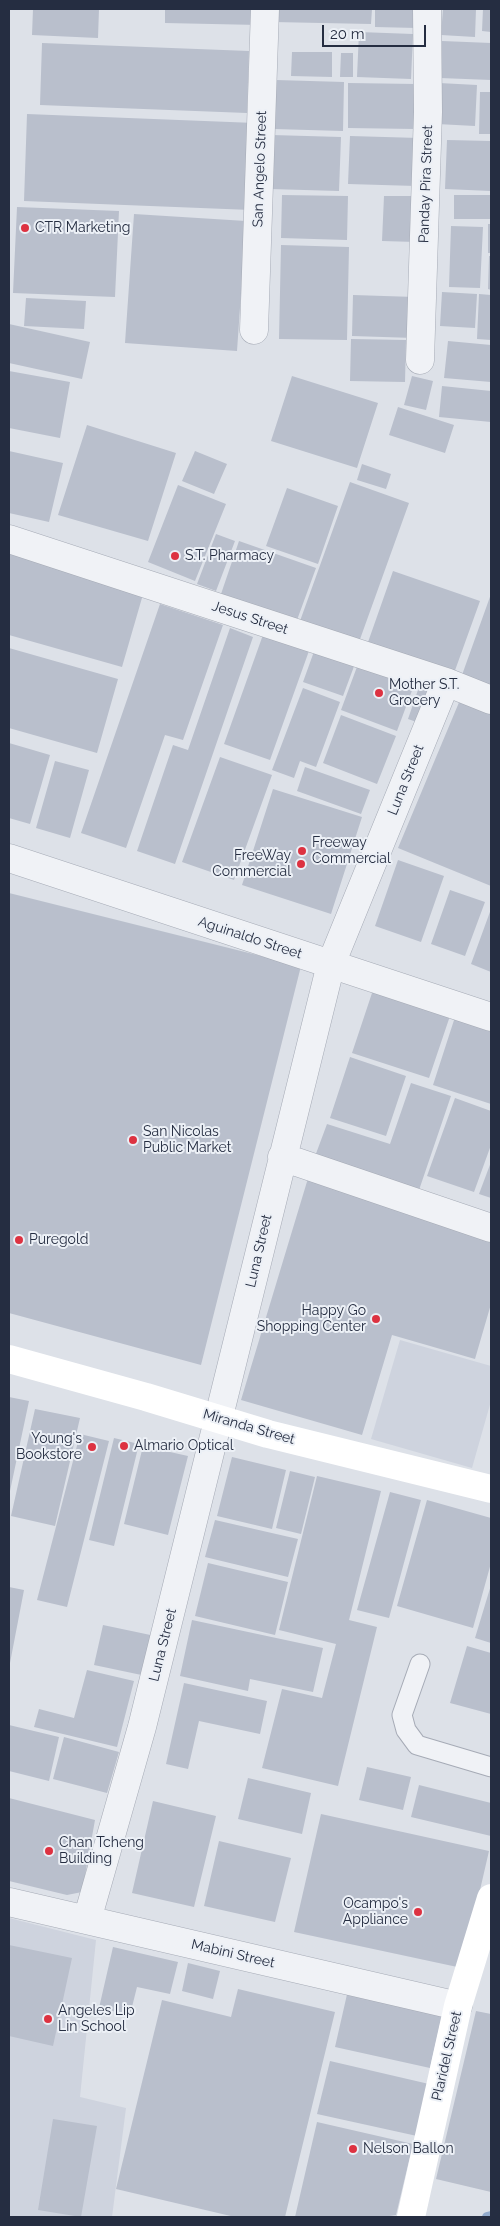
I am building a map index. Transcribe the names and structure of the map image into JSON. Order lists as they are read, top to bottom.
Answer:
{
  "streets": {
    "main road": ["Miranda Street", "Plaridel Street"],
    "street": [
      "San Angelo Street",
      "Panday Pira Street",
      "Jesus Street",
      "Luna Street",
      "Aguinaldo Street",
      "Mabini Street"
    ]
  },
  "crossings": [
    ["Jesus Street", "Luna Street"],
    ["Luna Street", "Aguinaldo Street"],
    ["Luna Street", "Miranda Street"],
    ["Luna Street", "Mabini Street"],
    ["Mabini Street", "Plaridel Street"]
  ],
  "places": [
    "CTR Marketing",
    "S.T. Pharmacy",
    "Mother S.T. Grocery",
    "Freeway Commercial",
    "FreeWay Commercial",
    "San Nicolas Public Market",
    "Puregold",
    "Happy Go Shopping Center",
    "Almario Optical",
    "Young's Bookstore",
    "Chan Tcheng Building",
    "Ocampo's Appliance",
    "Angeles Lip Lin School",
    "Nelson Ballon"
  ],
  "scale_bar": "20 m"
}
